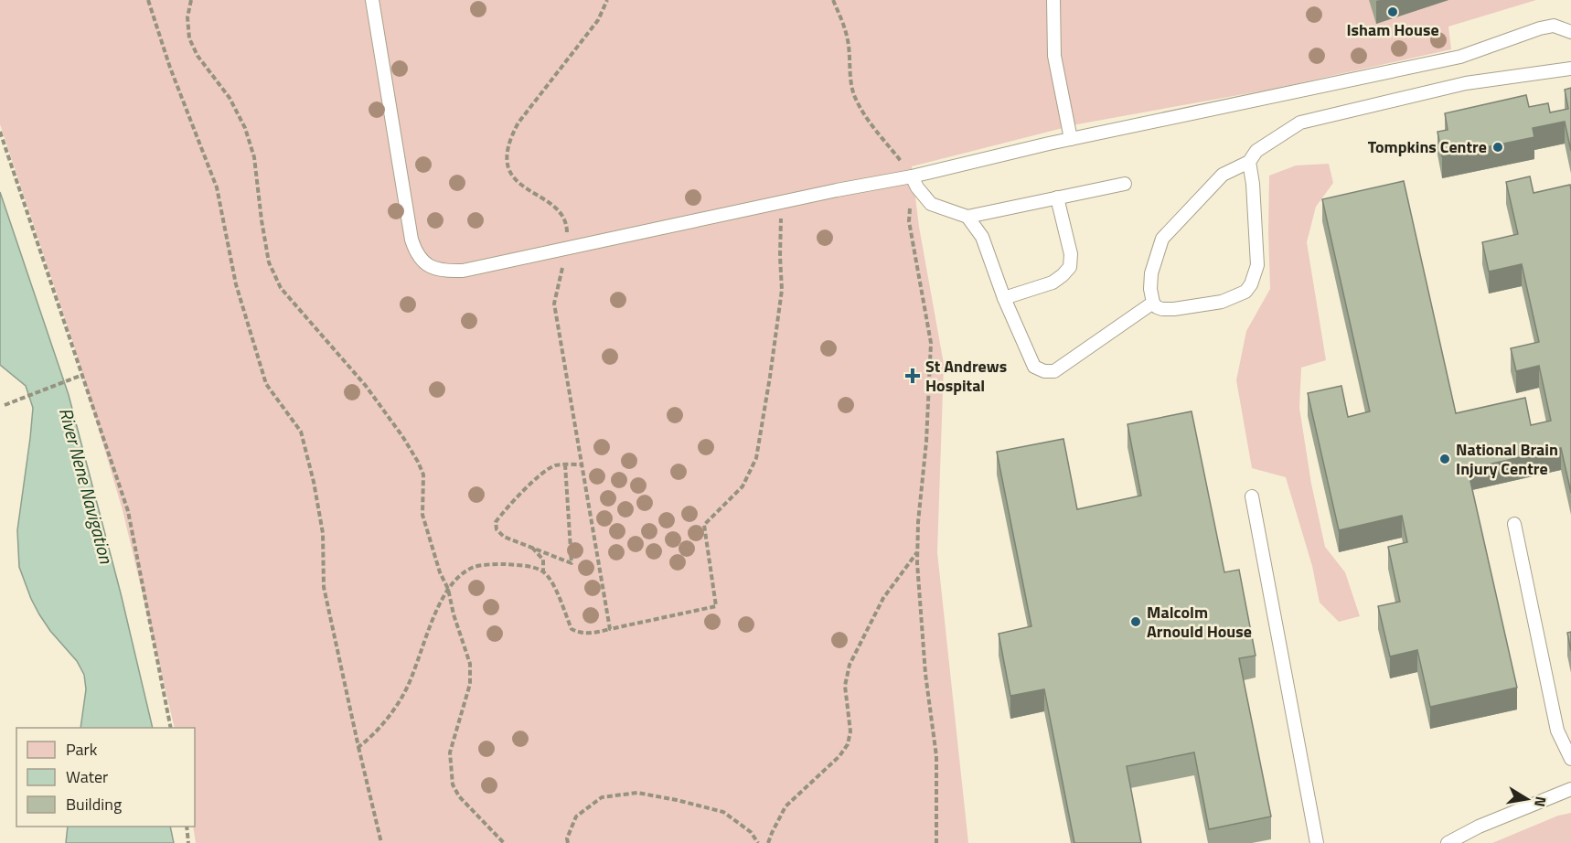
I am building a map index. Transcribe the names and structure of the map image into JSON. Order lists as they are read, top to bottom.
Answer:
{
  "water": ["River Nene Navigation"],
  "places": {
    "other": [
      "Isham House",
      "Tompkins Centre",
      "National Brain Injury Centre",
      "Malcolm Arnould House"
    ],
    "health": ["St Andrews Hospital"]
  },
  "legend": ["Park", "Water", "Building"],
  "north": "right"
}
